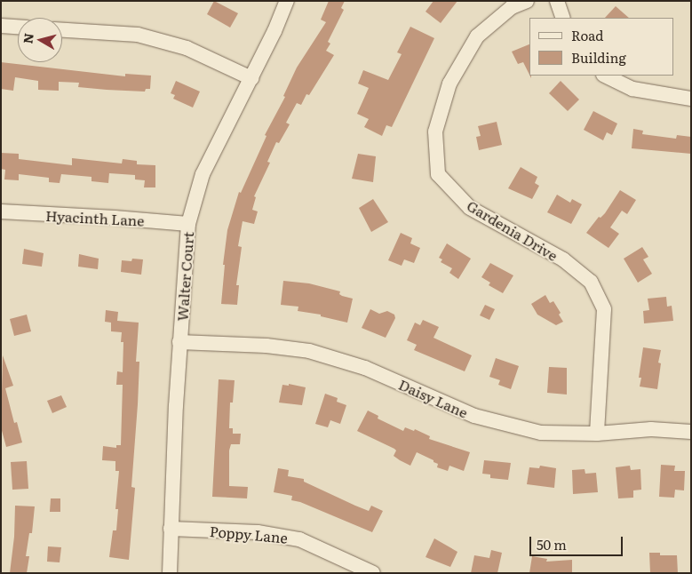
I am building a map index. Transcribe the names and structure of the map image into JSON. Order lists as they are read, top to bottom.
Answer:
{
  "streets": {
    "street": [
      "Hyacinth Lane",
      "Gardenia Drive",
      "Walter Court",
      "Daisy Lane",
      "Poppy Lane"
    ]
  },
  "crossings": [
    ["Hyacinth Lane", "Walter Court"],
    ["Gardenia Drive", "Daisy Lane"],
    ["Walter Court", "Daisy Lane"],
    ["Walter Court", "Poppy Lane"]
  ],
  "legend": ["Road", "Building"],
  "scale_bar": "50 m",
  "north": "left"
}
